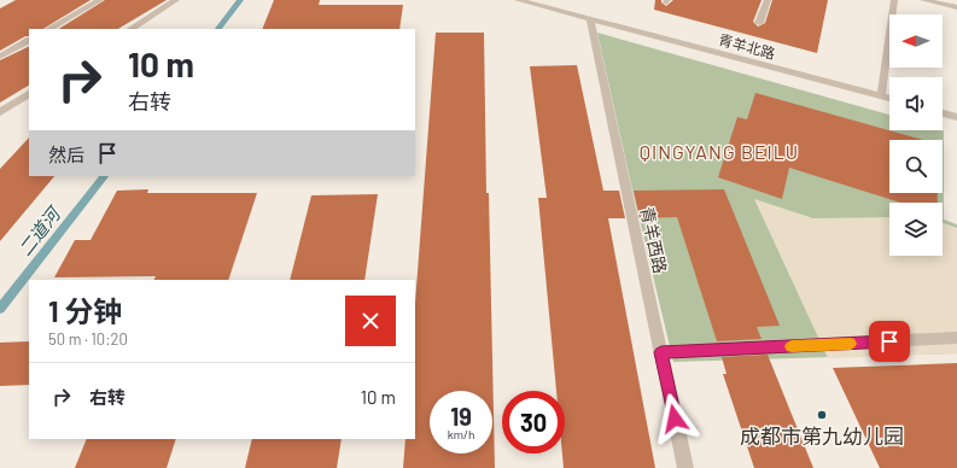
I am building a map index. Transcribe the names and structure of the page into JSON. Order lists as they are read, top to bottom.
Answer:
{
  "streets": {
    "street": ["青羊北路", "青羊西路"]
  },
  "crossings": [
    ["青羊北路", "青羊西路"]
  ],
  "districts": ["QINGYANG BEILU"],
  "water": ["二道河"],
  "places": ["成都市第九幼儿园"],
  "north": "left",
  "page": {
    "turn": ["10 m", "右转"],
    "then": "然后",
    "heading": ["1 分钟", "50 m · 10:20"],
    "list": [
      {
        "name": "右转",
        "value": "10 m"
      }
    ],
    "speed": "19 km/h",
    "limit": "30"
  }
}
